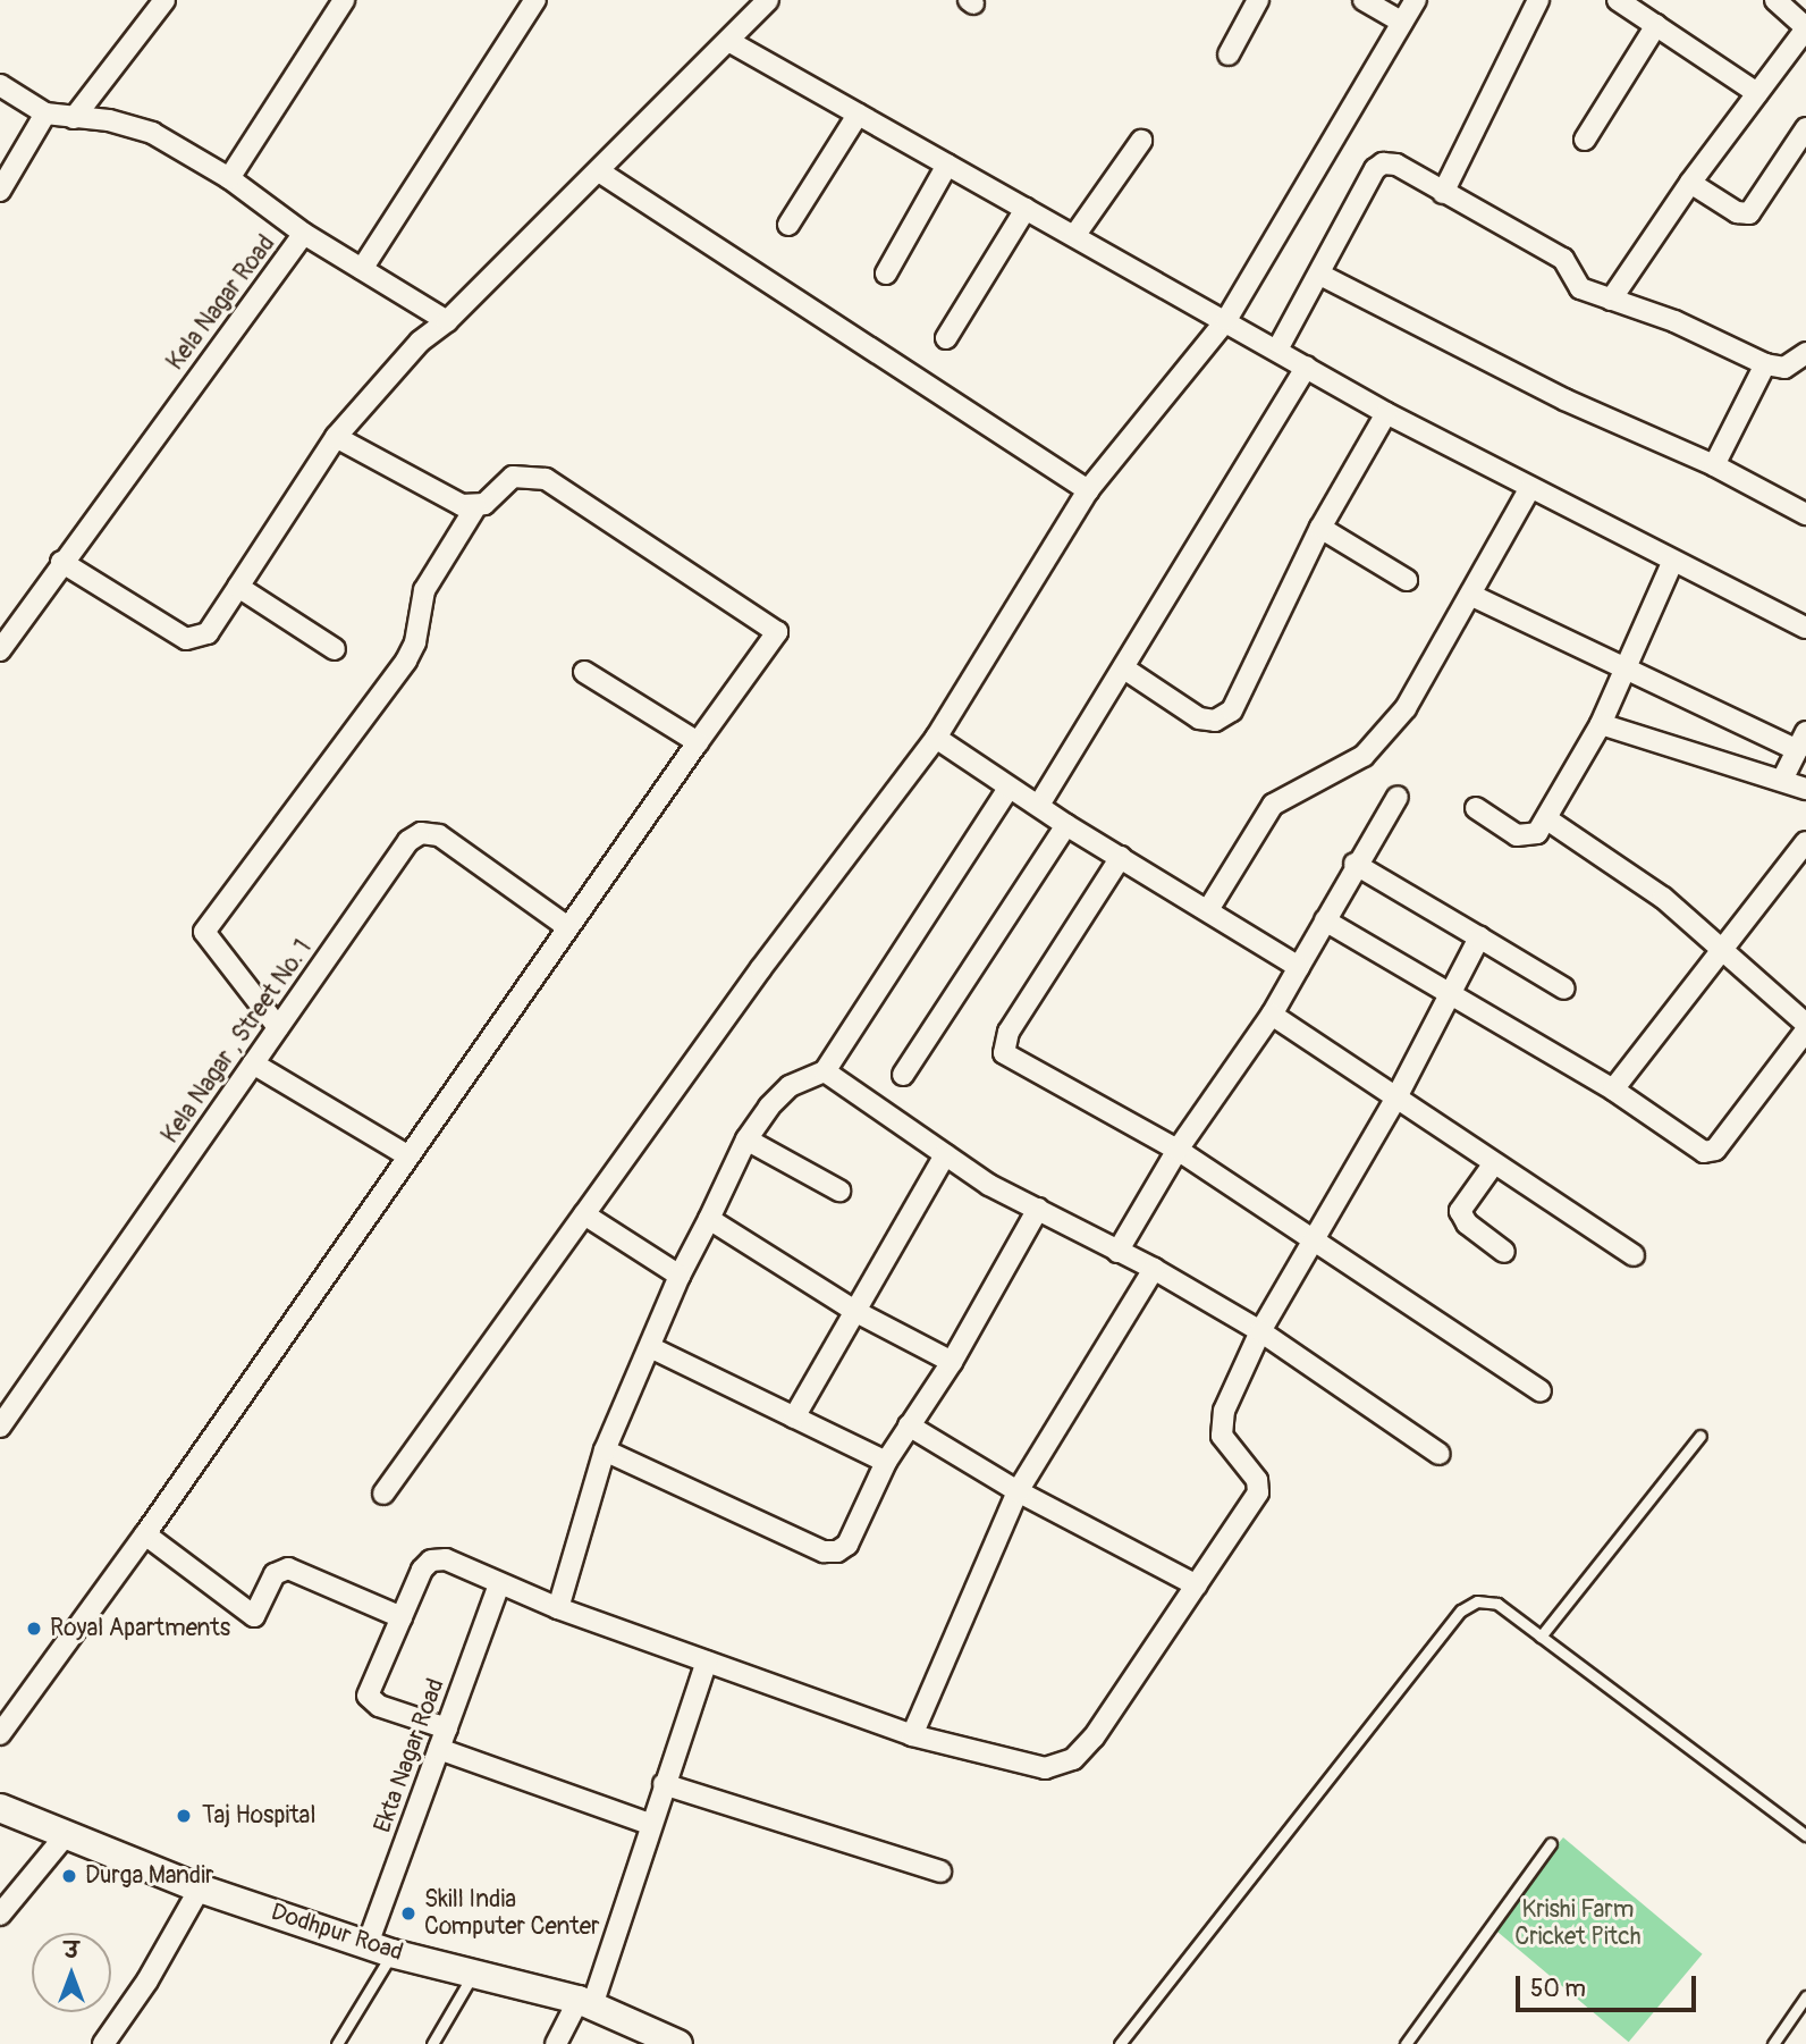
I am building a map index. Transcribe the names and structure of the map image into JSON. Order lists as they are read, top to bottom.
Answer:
{
  "streets": {
    "street": [
      "Kela Nagar Road",
      "Kela Nagar , Street No. 1",
      "Ekta Nagar Road",
      "Dodhpur Road"
    ]
  },
  "crossings": [
    ["Ekta Nagar Road", "Dodhpur Road"]
  ],
  "parks": ["Krishi Farm Cricket Pitch"],
  "places": [
    "Royal Apartments",
    "Taj Hospital",
    "Durga Mandir",
    "Skill India Computer Center"
  ],
  "scale_bar": "50 m",
  "north": "top"
}
